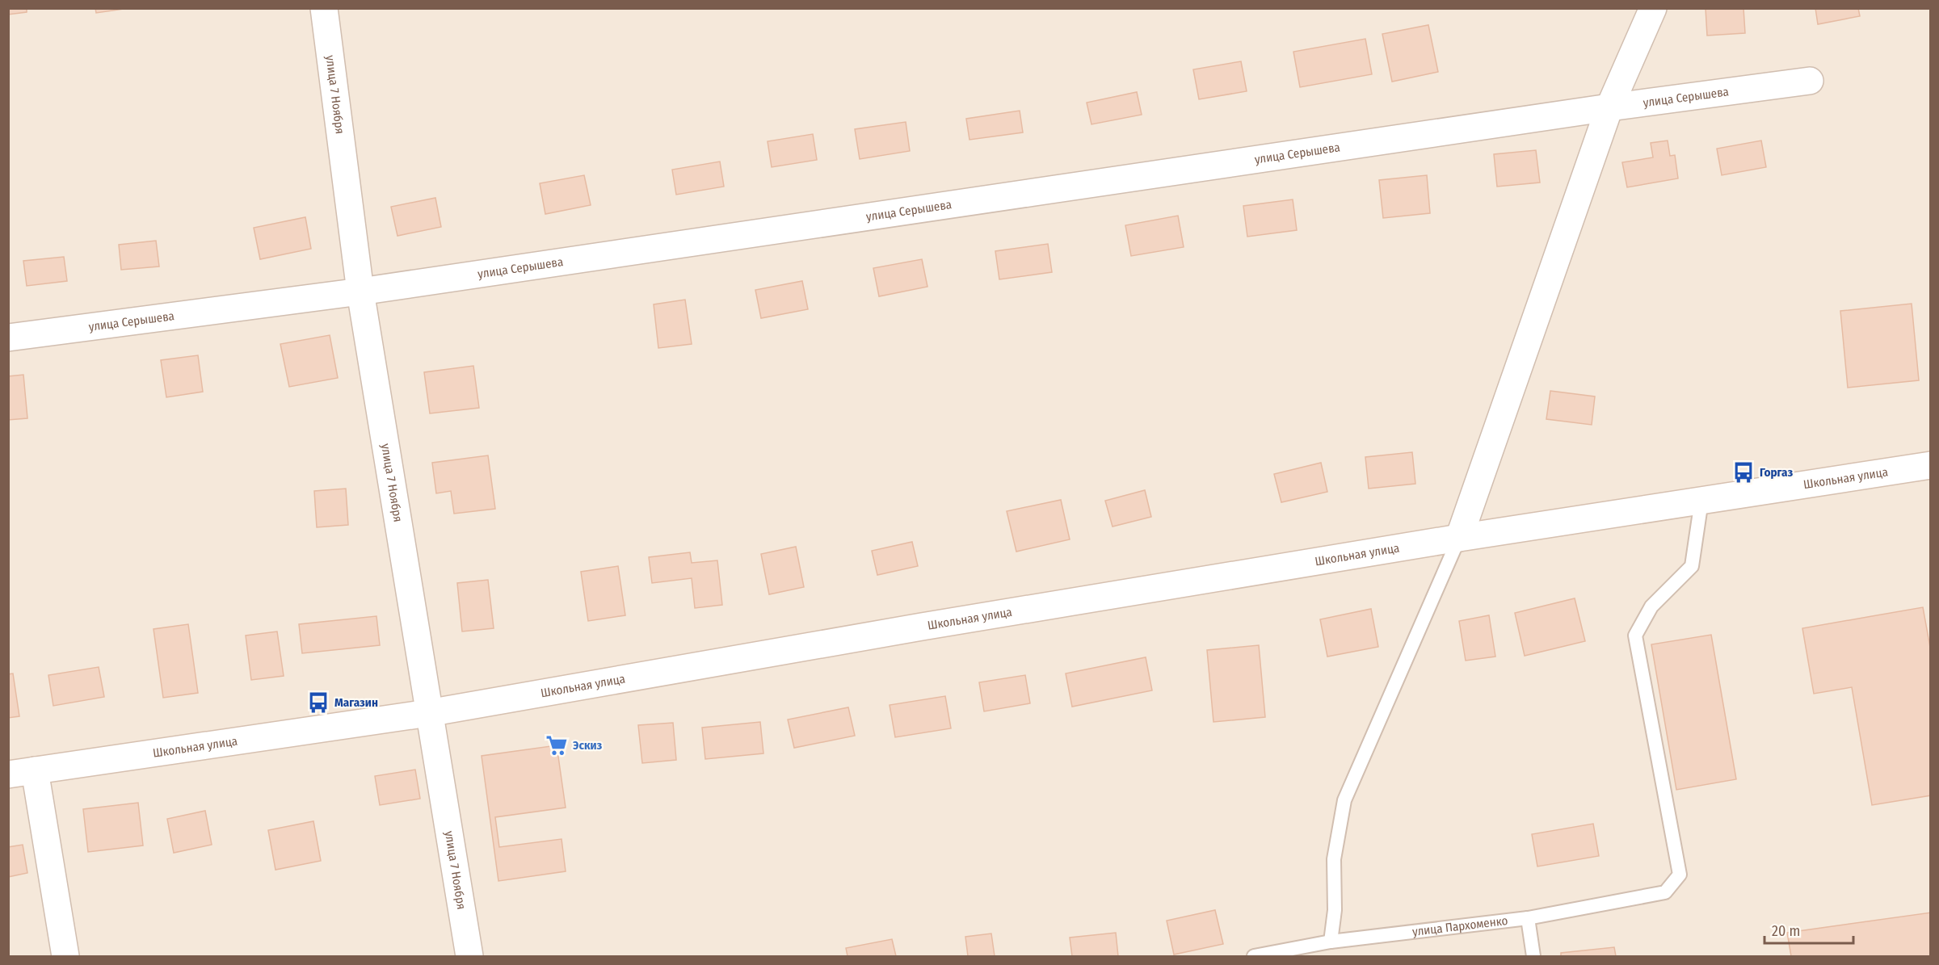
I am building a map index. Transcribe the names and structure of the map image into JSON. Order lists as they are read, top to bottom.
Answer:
{
  "streets": {
    "street": ["улица 7 Ноября", "улица Серышева", "Школьная улица"],
    "lane": ["улица Пархоменко"]
  },
  "crossings": [
    ["улица 7 Ноября", "улица Серышева"],
    ["улица 7 Ноября", "Школьная улица"],
    ["Школьная улица", "улица Пархоменко"]
  ],
  "places": {
    "bus stop": ["Горгаз", "Магазин"],
    "supermarket": ["Эскиз"]
  },
  "scale_bar": "20 m"
}
